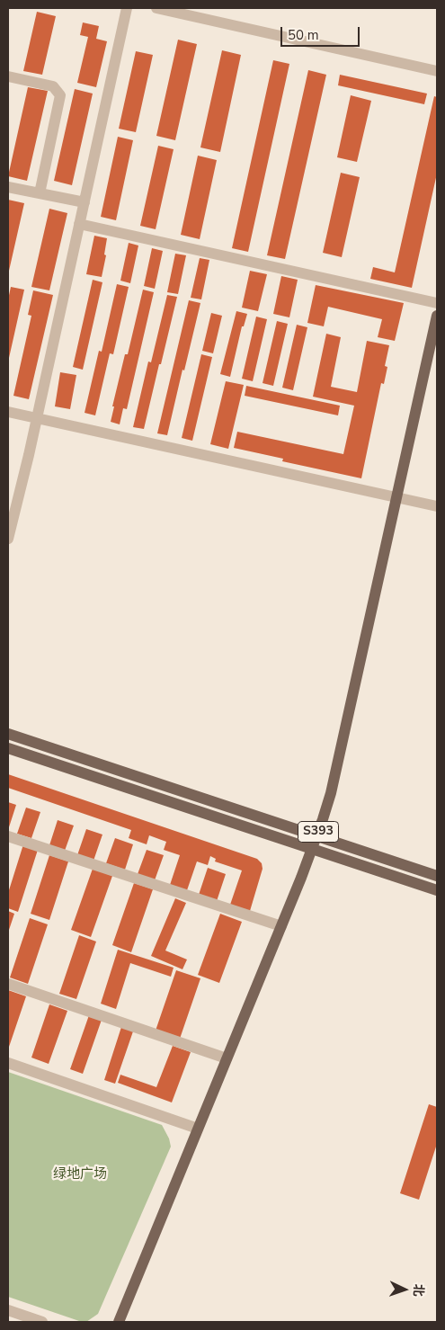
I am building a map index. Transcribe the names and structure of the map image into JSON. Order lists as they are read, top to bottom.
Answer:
{
  "streets": {
    "main road": ["S393"]
  },
  "parks": ["绿地广场"],
  "scale_bar": "50 m",
  "north": "right"
}
